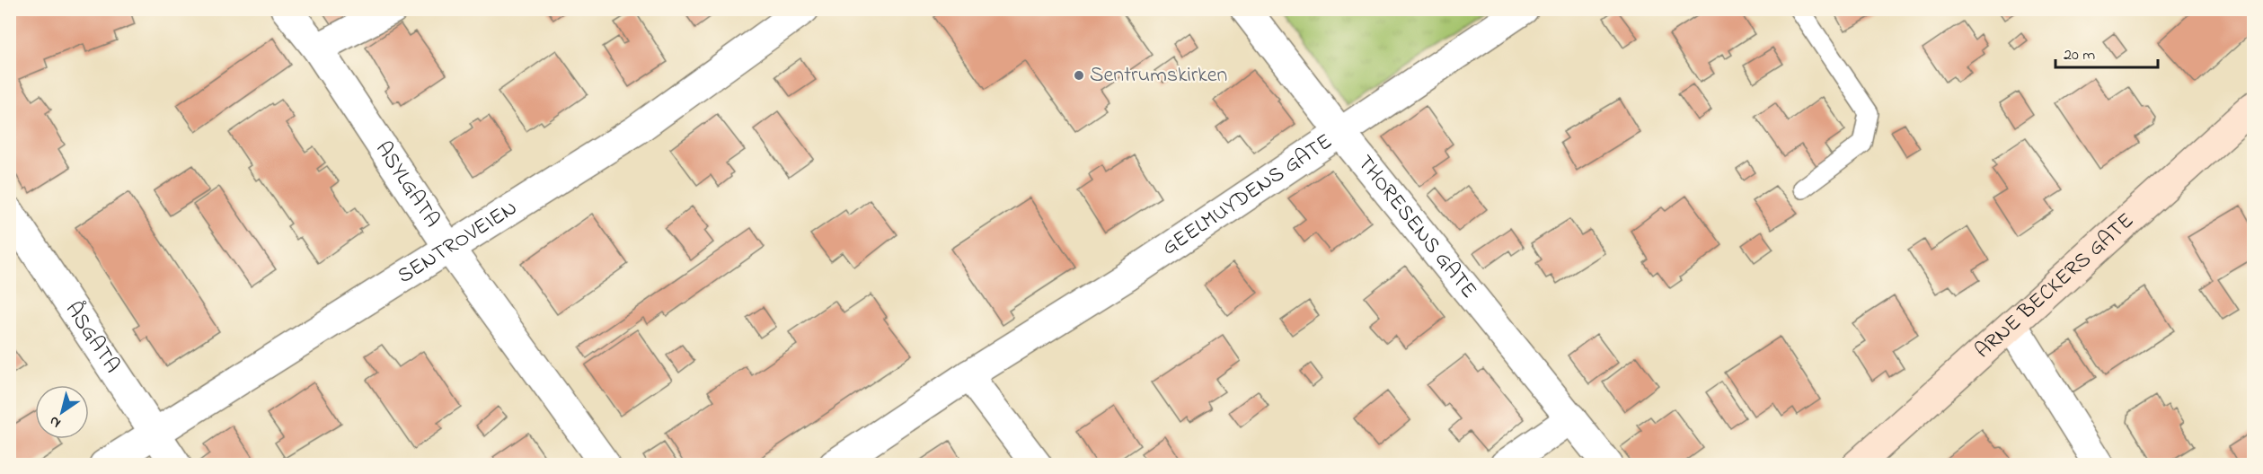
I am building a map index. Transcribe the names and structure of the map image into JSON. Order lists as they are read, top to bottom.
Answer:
{
  "streets": {
    "main road": ["ARNE BECKERS GATE"],
    "street": [
      "ASYLGATA",
      "GEELMUYDENS GATE",
      "THORESENS GATE",
      "SENTROVEIEN",
      "ÅSGATA"
    ]
  },
  "crossings": [
    ["ASYLGATA", "SENTROVEIEN"],
    ["GEELMUYDENS GATE", "THORESENS GATE"],
    ["SENTROVEIEN", "ÅSGATA"]
  ],
  "places": ["Sentrumskirken"],
  "scale_bar": "20 m",
  "north": "bottom left"
}
